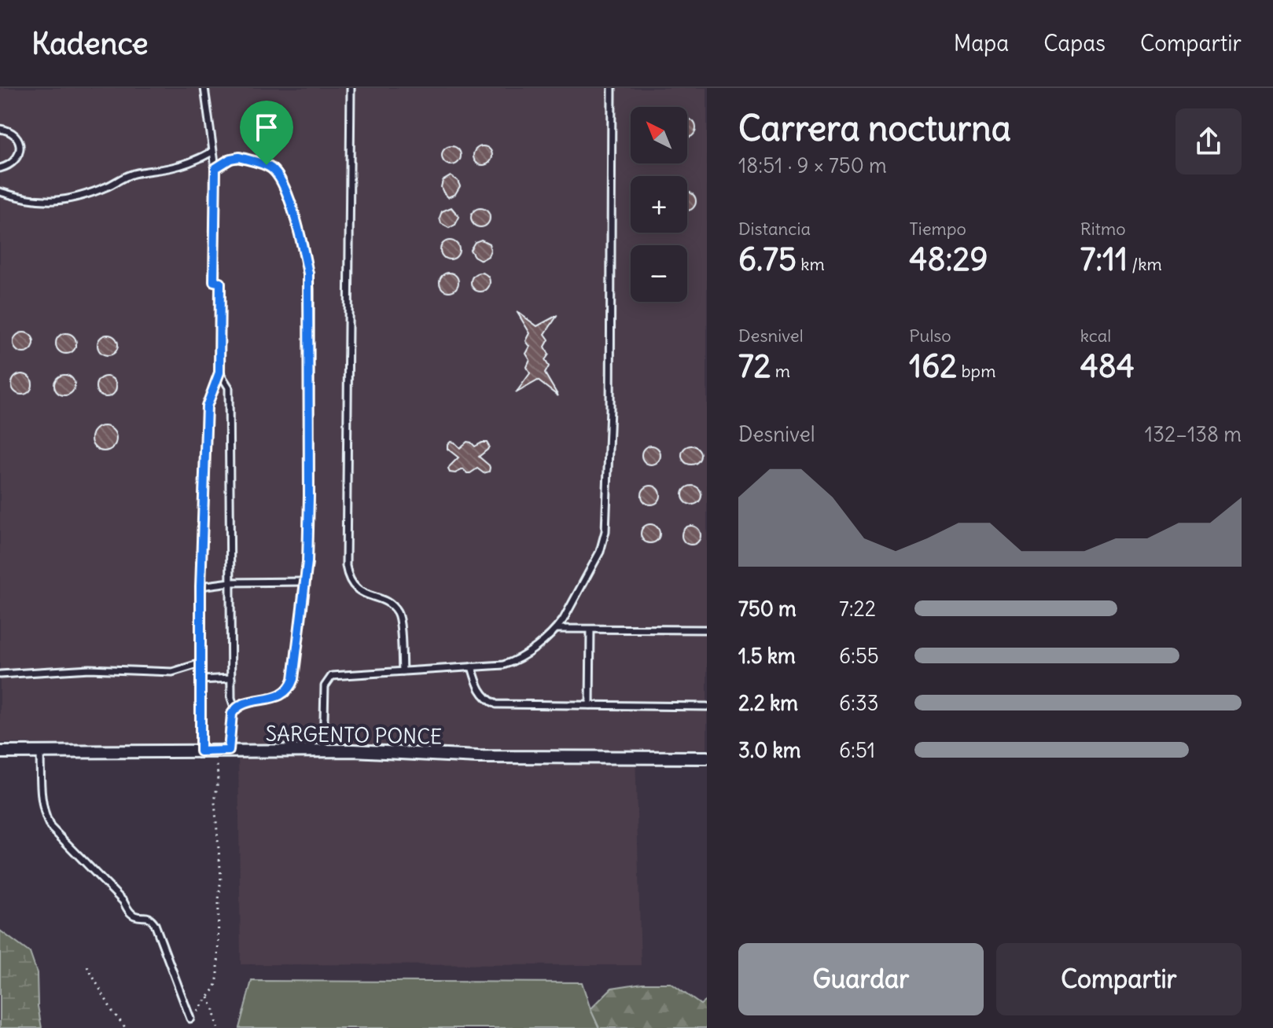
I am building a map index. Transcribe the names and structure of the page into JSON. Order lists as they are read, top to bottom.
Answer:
{
  "streets": {
    "street": ["SARGENTO PONCE"]
  },
  "north": "top left",
  "page": {
    "header": "Kadence",
    "nav": ["Mapa", "Capas", "Compartir"],
    "heading": ["Carrera nocturna", "18:51 · 9 × 750 m"],
    "map_buttons": ["+", "−"],
    "stats": [
      ["Distancia", "6.75 km"],
      ["Tiempo", "48:29"],
      ["Ritmo", "7:11 /km"],
      ["Desnivel", "72 m"],
      ["Pulso", "162 bpm"],
      ["kcal", "484"]
    ],
    "chart": ["Desnivel", "132–138 m"],
    "list": [
      {
        "name": "750 m",
        "note": "7:22"
      },
      {
        "name": "1.5 km",
        "note": "6:55"
      },
      {
        "name": "2.2 km",
        "note": "6:33"
      },
      {
        "name": "3.0 km",
        "note": "6:51"
      }
    ],
    "buttons": ["Guardar", "Compartir"]
  }
}
